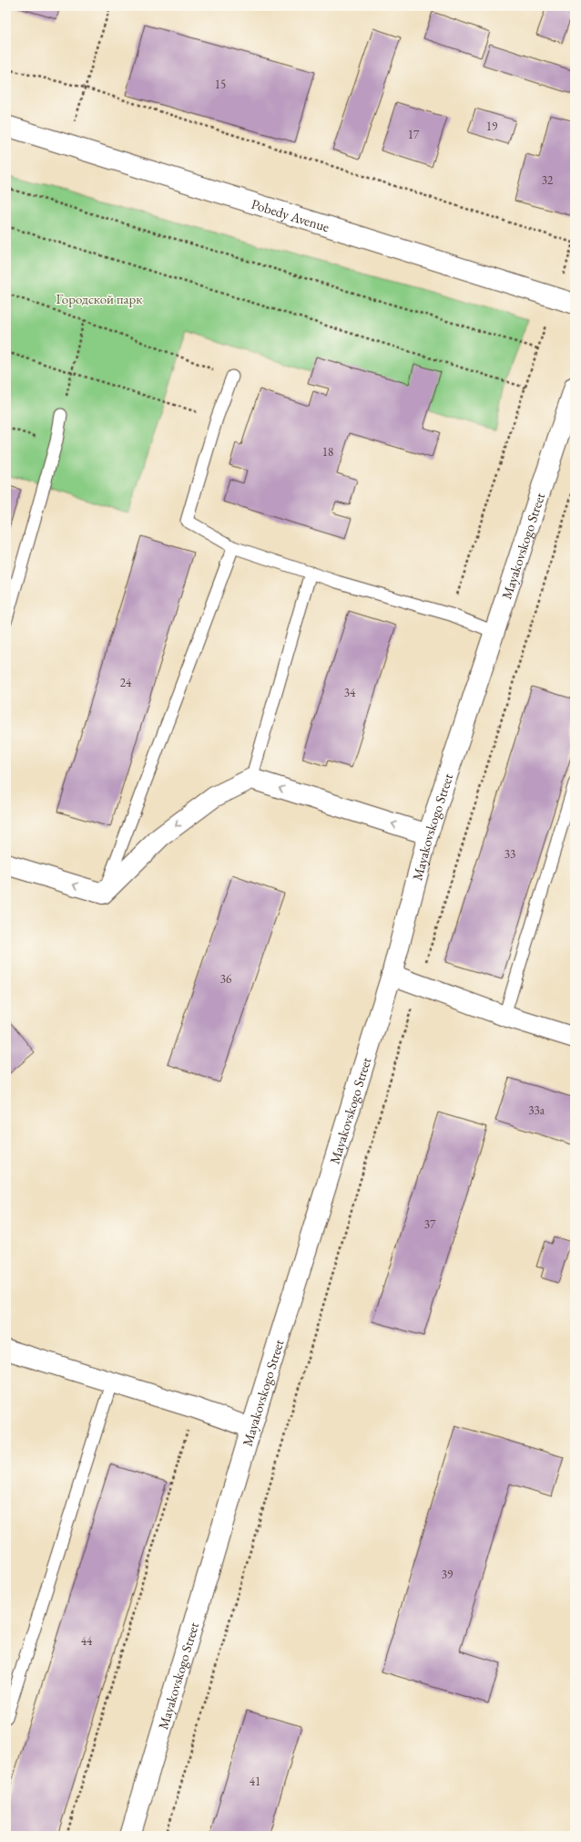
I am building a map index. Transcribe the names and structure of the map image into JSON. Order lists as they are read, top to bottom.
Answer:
{
  "streets": {
    "street": ["Pobedy Avenue", "Mayakovskogo Street"]
  },
  "parks": ["Городской парк"],
  "house_numbers": [
    "15",
    "19",
    "17",
    "32",
    "18",
    "24",
    "34",
    "33",
    "36",
    "33а",
    "37",
    "39",
    "44",
    "41"
  ]
}
